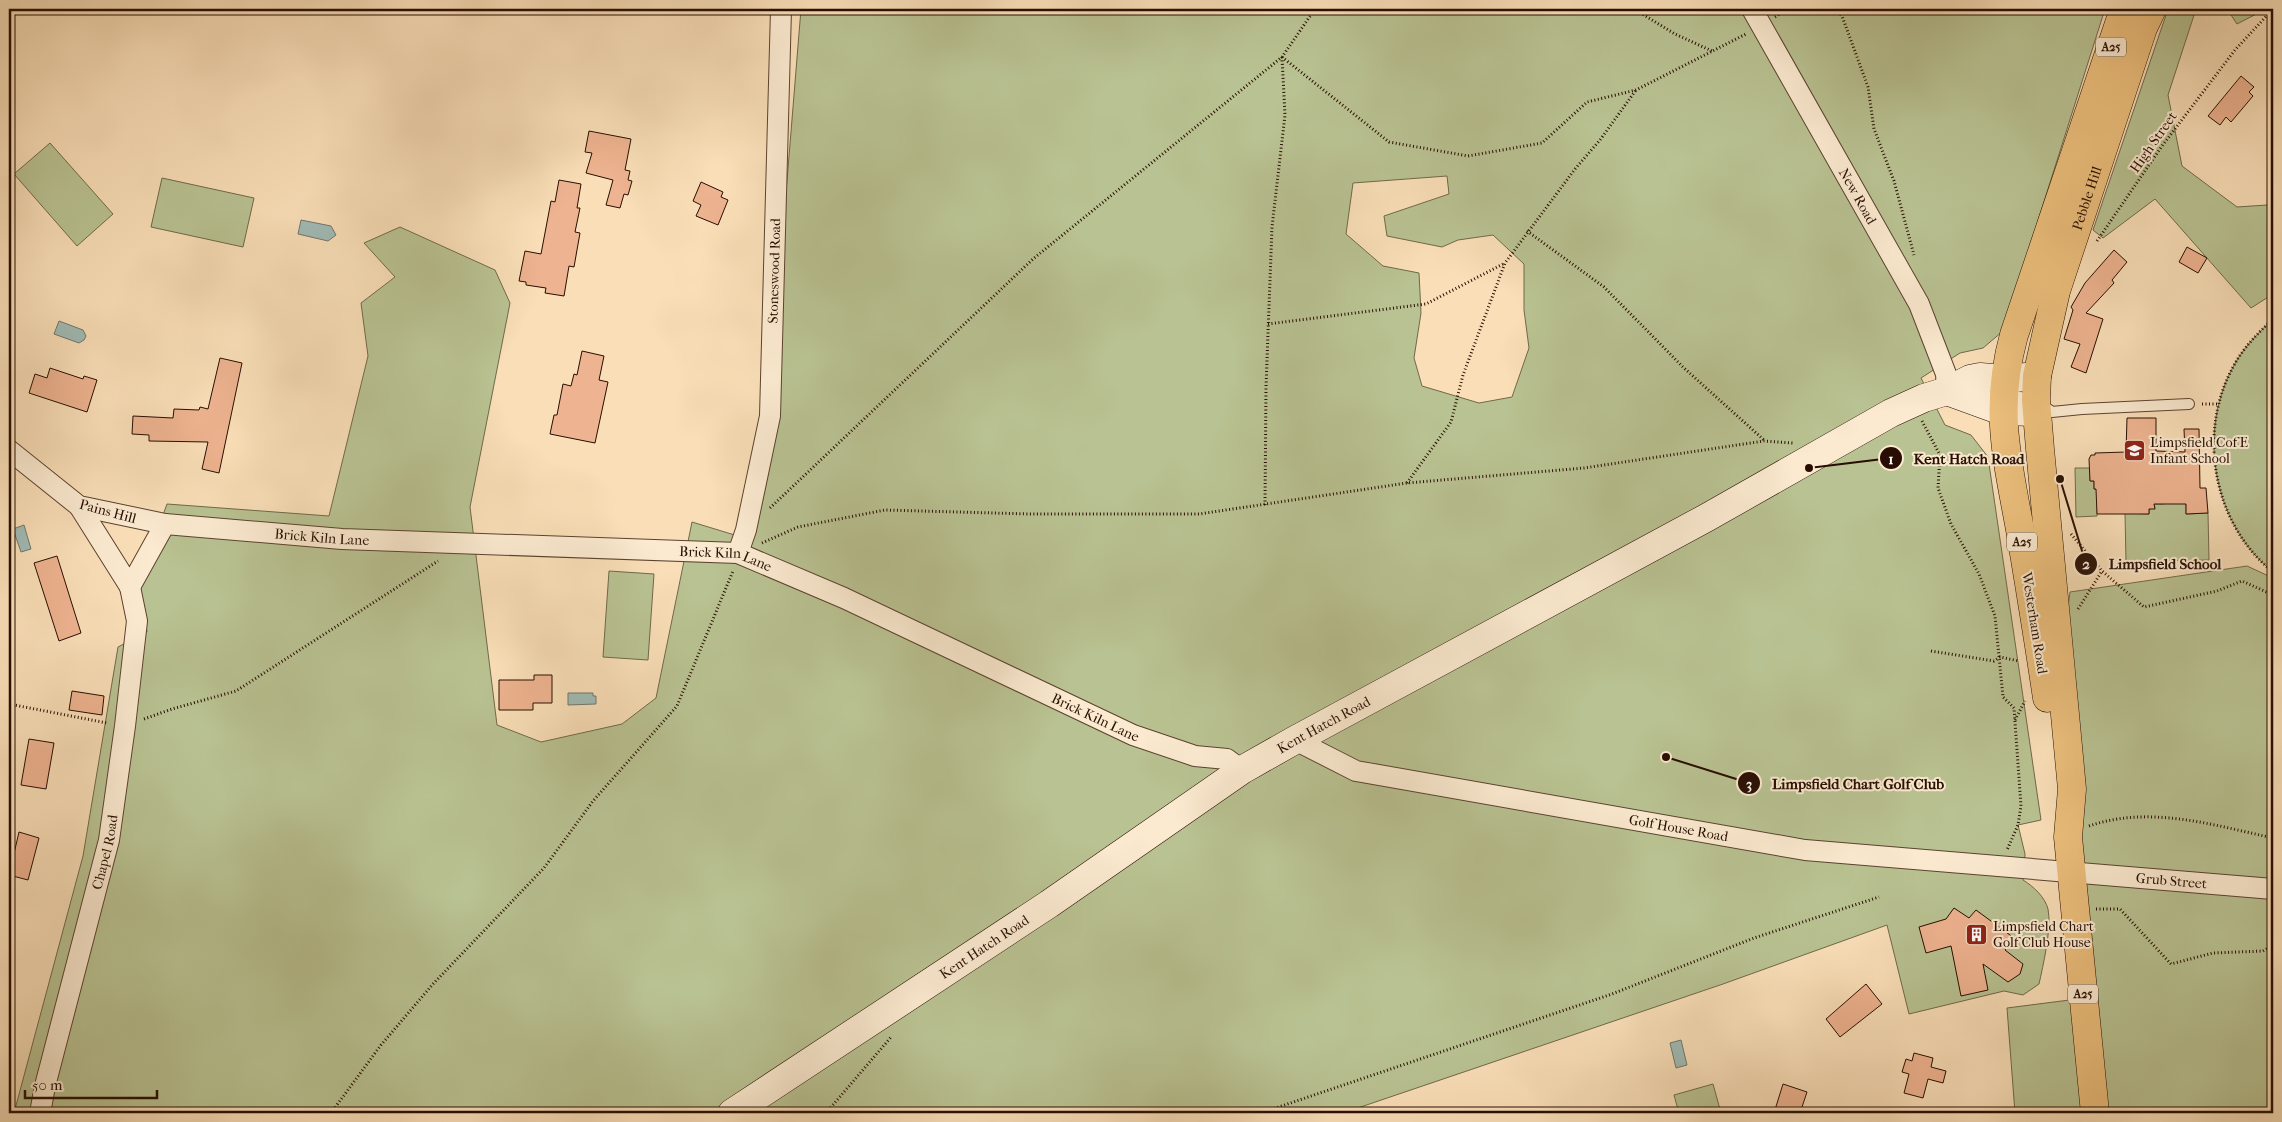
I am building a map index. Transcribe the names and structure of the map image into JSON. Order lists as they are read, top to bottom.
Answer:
{
  "streets": {
    "main road": [
      "A25",
      "Pebble Hill",
      "Westerham Road",
      "Kent Hatch Road"
    ],
    "street": [
      "New Road",
      "Stoneswood Road",
      "Pains Hill",
      "Brick Kiln Lane",
      "Golf House Road",
      "Chapel Road",
      "Grub Street"
    ],
    "path": ["High Street"]
  },
  "crossings": [
    ["New Road", "Kent Hatch Road"],
    ["Pebble Hill", "Westerham Road"],
    ["Stoneswood Road", "Brick Kiln Lane"],
    ["Pains Hill", "Brick Kiln Lane"],
    ["Brick Kiln Lane", "Kent Hatch Road"],
    ["Westerham Road", "Golf House Road"],
    ["Westerham Road", "Grub Street"],
    ["Kent Hatch Road", "Golf House Road"],
    ["Golf House Road", "Grub Street"]
  ],
  "places": {
    "school or university": ["Limpsfield CofE Infant School"],
    "other": ["Kent Hatch Road", "Limpsfield School", "Limpsfield Chart Golf Club"],
    "building": ["Limpsfield Chart Golf Club House"]
  },
  "scale_bar": "50 m"
}
